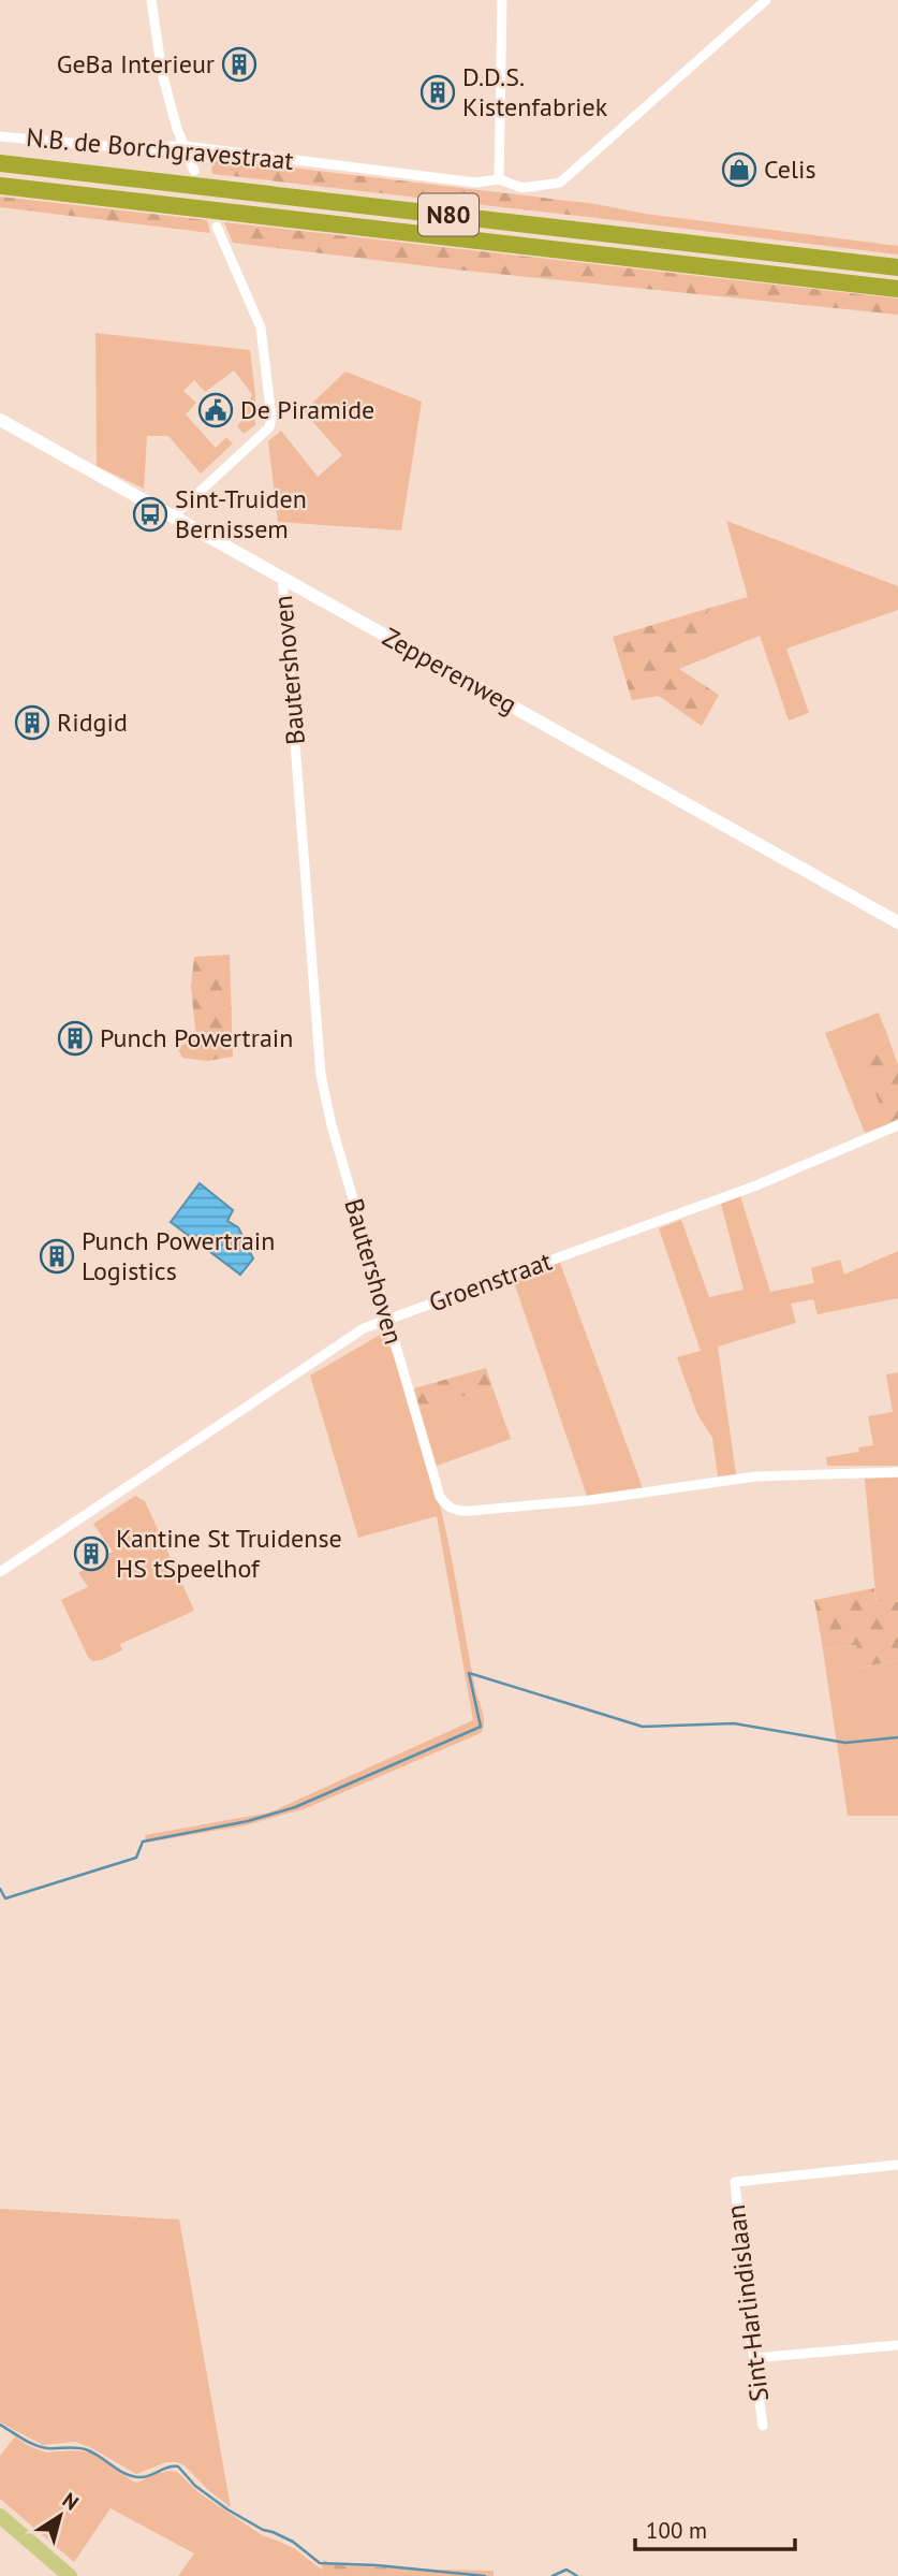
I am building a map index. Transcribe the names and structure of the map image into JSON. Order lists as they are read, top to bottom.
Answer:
{
  "streets": {
    "highway": ["N80"],
    "street": [
      "N.B. de Borchgravestraat",
      "Bautershoven",
      "Zepperenweg",
      "Groenstraat",
      "Sint-Harlindislaan"
    ]
  },
  "crossings": [
    ["Bautershoven", "Zepperenweg"],
    ["Bautershoven", "Groenstraat"]
  ],
  "places": {
    "building": [
      "GeBa Interieur",
      "D.D.S. Kistenfabriek",
      "Ridgid",
      "Punch Powertrain",
      "Punch Powertrain Logistics",
      "Kantine St Truidense HS tSpeelhof"
    ],
    "shop": ["Celis"],
    "public building": ["De Piramide"],
    "bus stop": ["Sint-Truiden Bernissem"]
  },
  "scale_bar": "100 m",
  "north": "top right"
}
